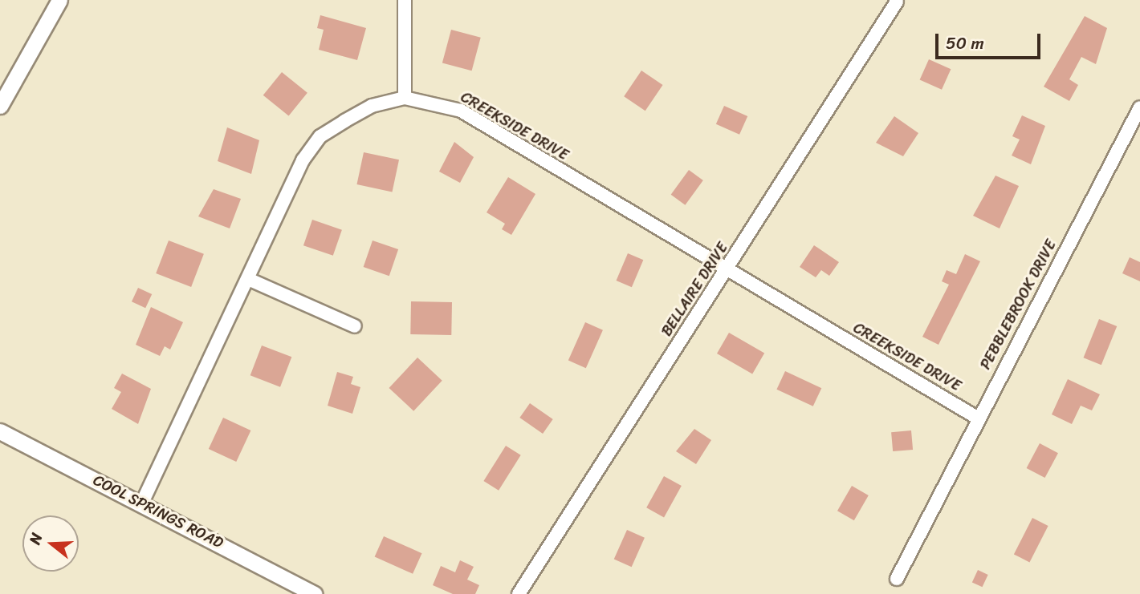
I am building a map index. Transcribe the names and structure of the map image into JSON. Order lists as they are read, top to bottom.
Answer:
{
  "streets": {
    "street": [
      "CREEKSIDE DRIVE",
      "BELLAIRE DRIVE",
      "PEBBLEBROOK DRIVE",
      "COOL SPRINGS ROAD"
    ]
  },
  "crossings": [
    ["CREEKSIDE DRIVE", "BELLAIRE DRIVE"],
    ["CREEKSIDE DRIVE", "PEBBLEBROOK DRIVE"],
    ["CREEKSIDE DRIVE", "COOL SPRINGS ROAD"]
  ],
  "scale_bar": "50 m",
  "north": "left"
}
